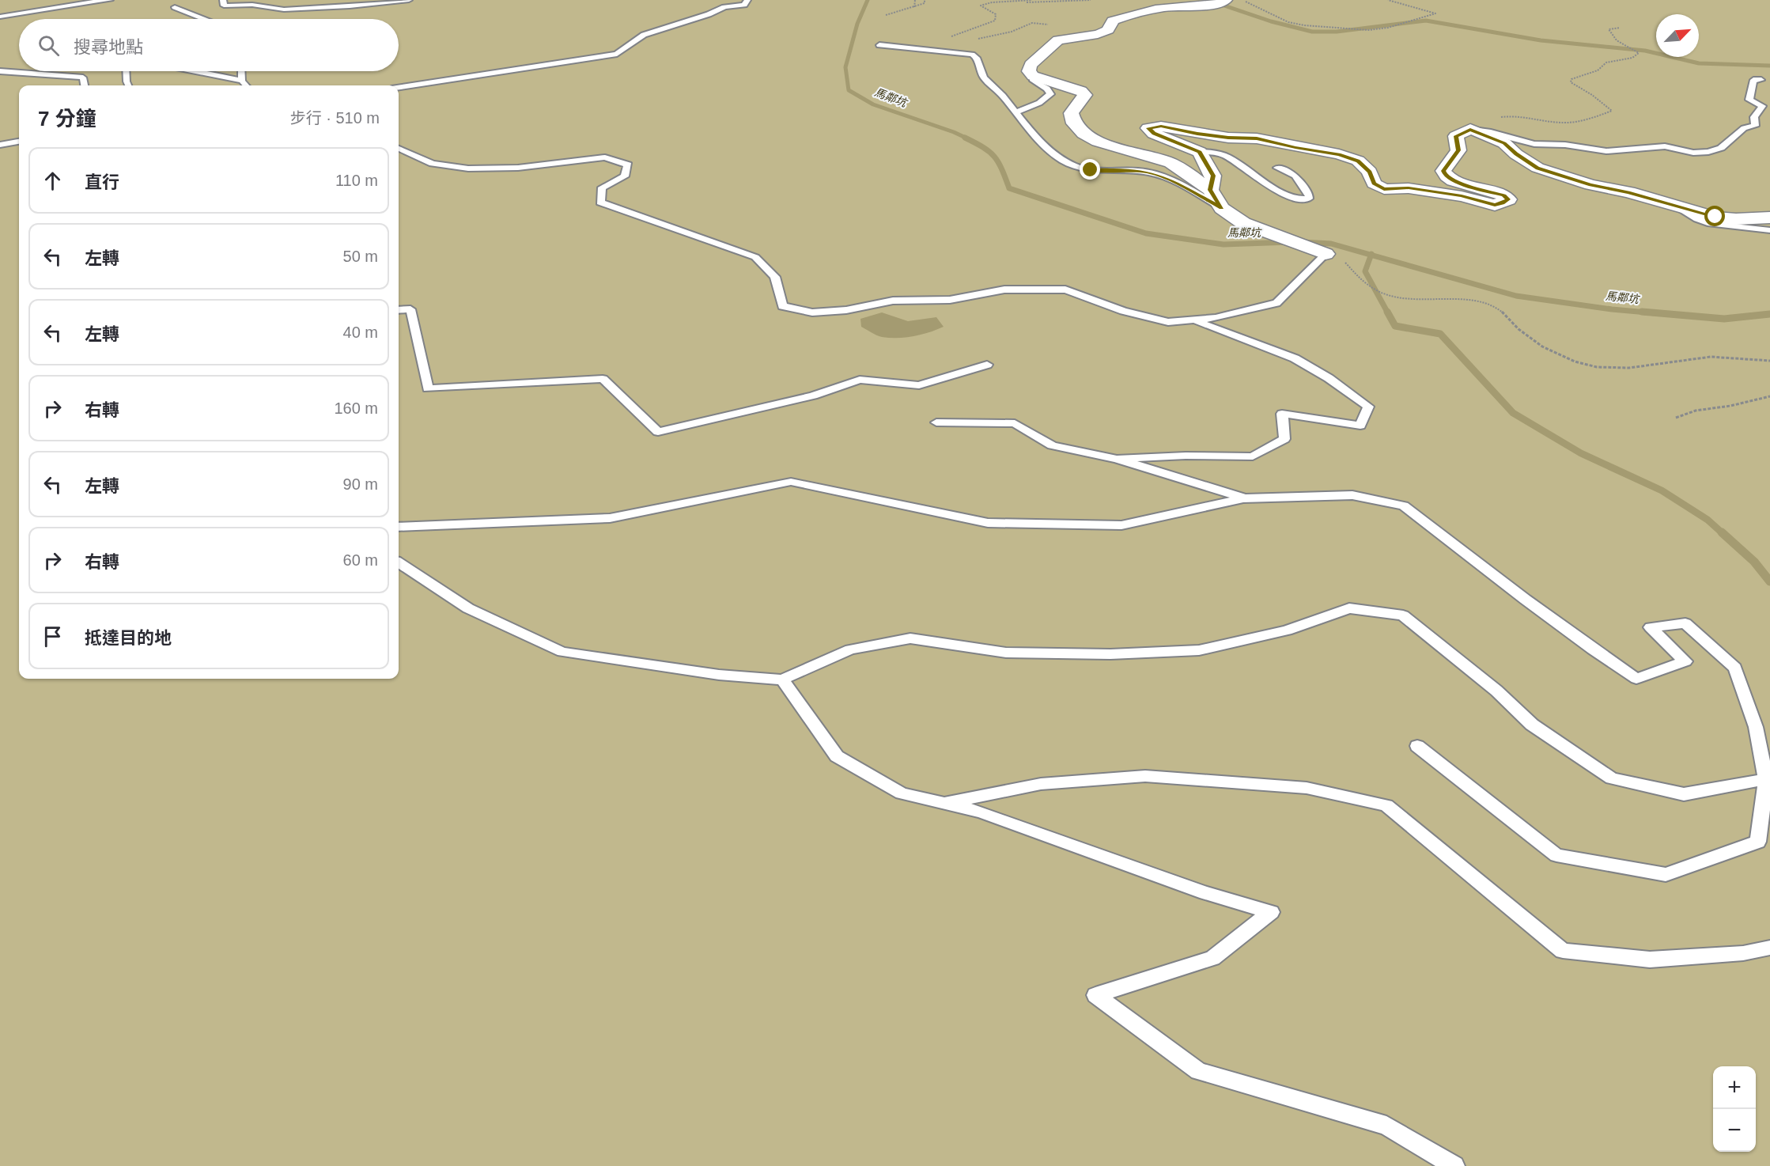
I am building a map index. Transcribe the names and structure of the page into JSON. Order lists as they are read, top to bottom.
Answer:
{
  "water": ["馬鄰坑"],
  "north": "top right",
  "page": {
    "search": "搜尋地點",
    "heading": ["7 分鐘", "步行 · 510 m"],
    "list": [
      ["直行", "110 m"],
      ["左轉", "50 m"],
      ["左轉", "40 m"],
      ["右轉", "160 m"],
      ["左轉", "90 m"],
      ["右轉", "60 m"],
      "抵達目的地"
    ],
    "map_buttons": ["+", "−"]
  }
}
